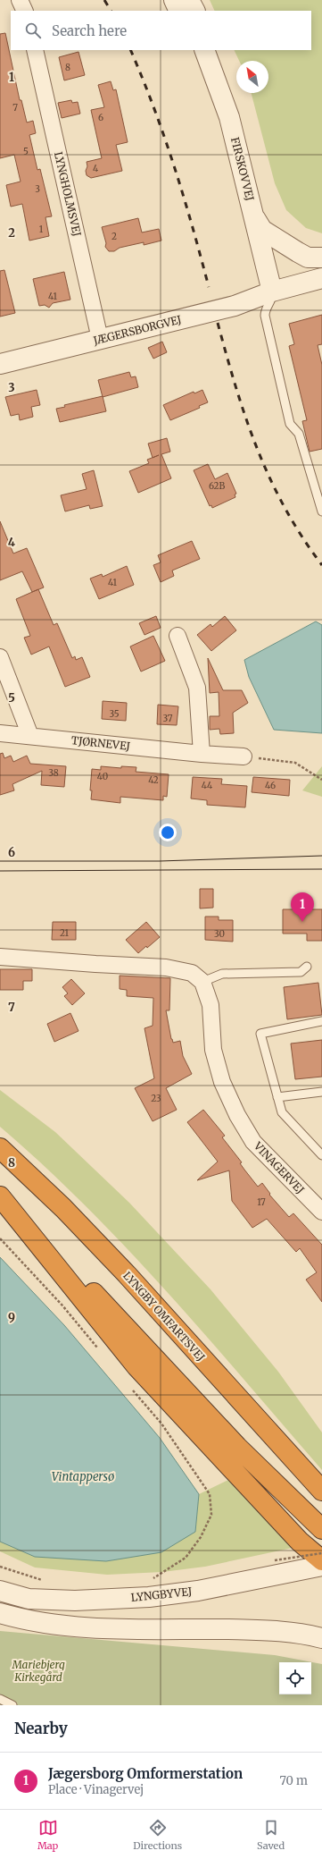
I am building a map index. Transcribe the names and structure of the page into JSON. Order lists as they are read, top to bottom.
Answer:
{
  "streets": {
    "highway": ["LYNGBY OMFARTSVEJ"],
    "street": [
      "FIRSKOVVEJ",
      "LYNGHOLMSVEJ",
      "JÆGERSBORGVEJ",
      "TJØRNEVEJ",
      "VINAGERVEJ",
      "LYNGBYVEJ"
    ]
  },
  "crossings": [
    ["FIRSKOVVEJ", "JÆGERSBORGVEJ"],
    ["LYNGHOLMSVEJ", "JÆGERSBORGVEJ"]
  ],
  "water": ["Vintappersø"],
  "parks": ["Mariebjerg Kirkegård"],
  "house_numbers": [
    "8",
    "7",
    "6",
    "5",
    "4",
    "3",
    "1",
    "2",
    "41",
    "62B",
    "41",
    "35",
    "37",
    "38",
    "40",
    "42",
    "44",
    "46",
    "21",
    "30",
    "23",
    "17"
  ],
  "north": "top left",
  "page": {
    "search": "Search here",
    "pins": "1",
    "heading": "Nearby",
    "list": [
      {
        "mark": "1",
        "name": "Jægersborg Omformerstation",
        "note": "Place · Vinagervej",
        "value": "70 m"
      }
    ],
    "nav": ["Map", "Directions", "Saved"]
  },
  "grid": {
    "rows": [
      "1",
      "2",
      "3",
      "4",
      "5",
      "6",
      "7",
      "8",
      "9"
    ]
  }
}
